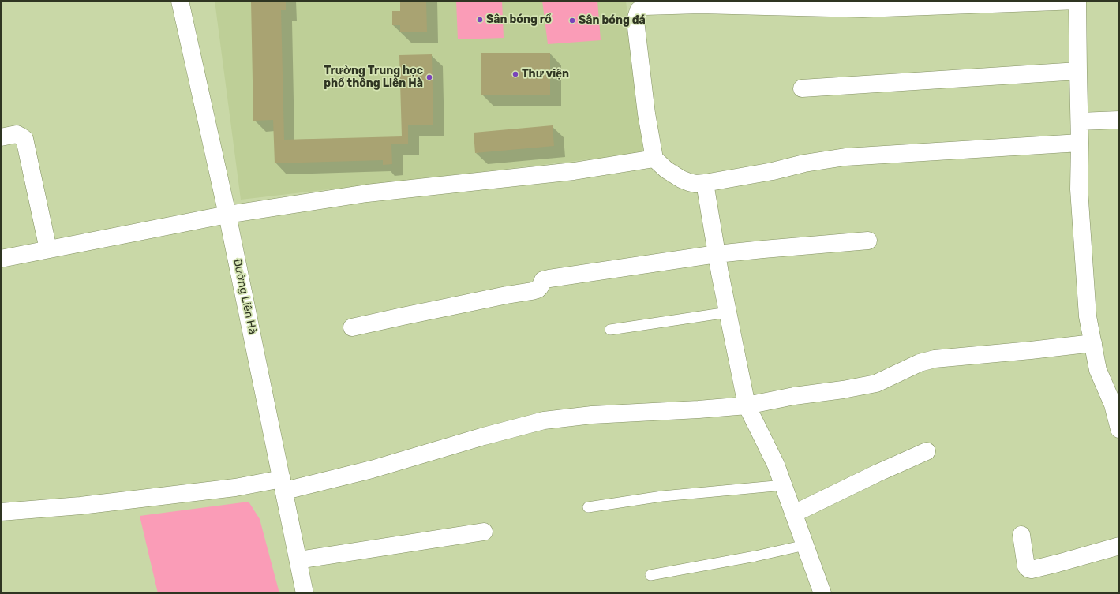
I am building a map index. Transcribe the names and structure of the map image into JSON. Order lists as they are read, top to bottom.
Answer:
{
  "streets": {
    "street": ["Đường Liên Hà"]
  },
  "places": [
    "Sân bóng rổ",
    "Sân bóng đá",
    "Thư viện",
    "Trường Trung học phổ thông Liên Hà"
  ]
}
